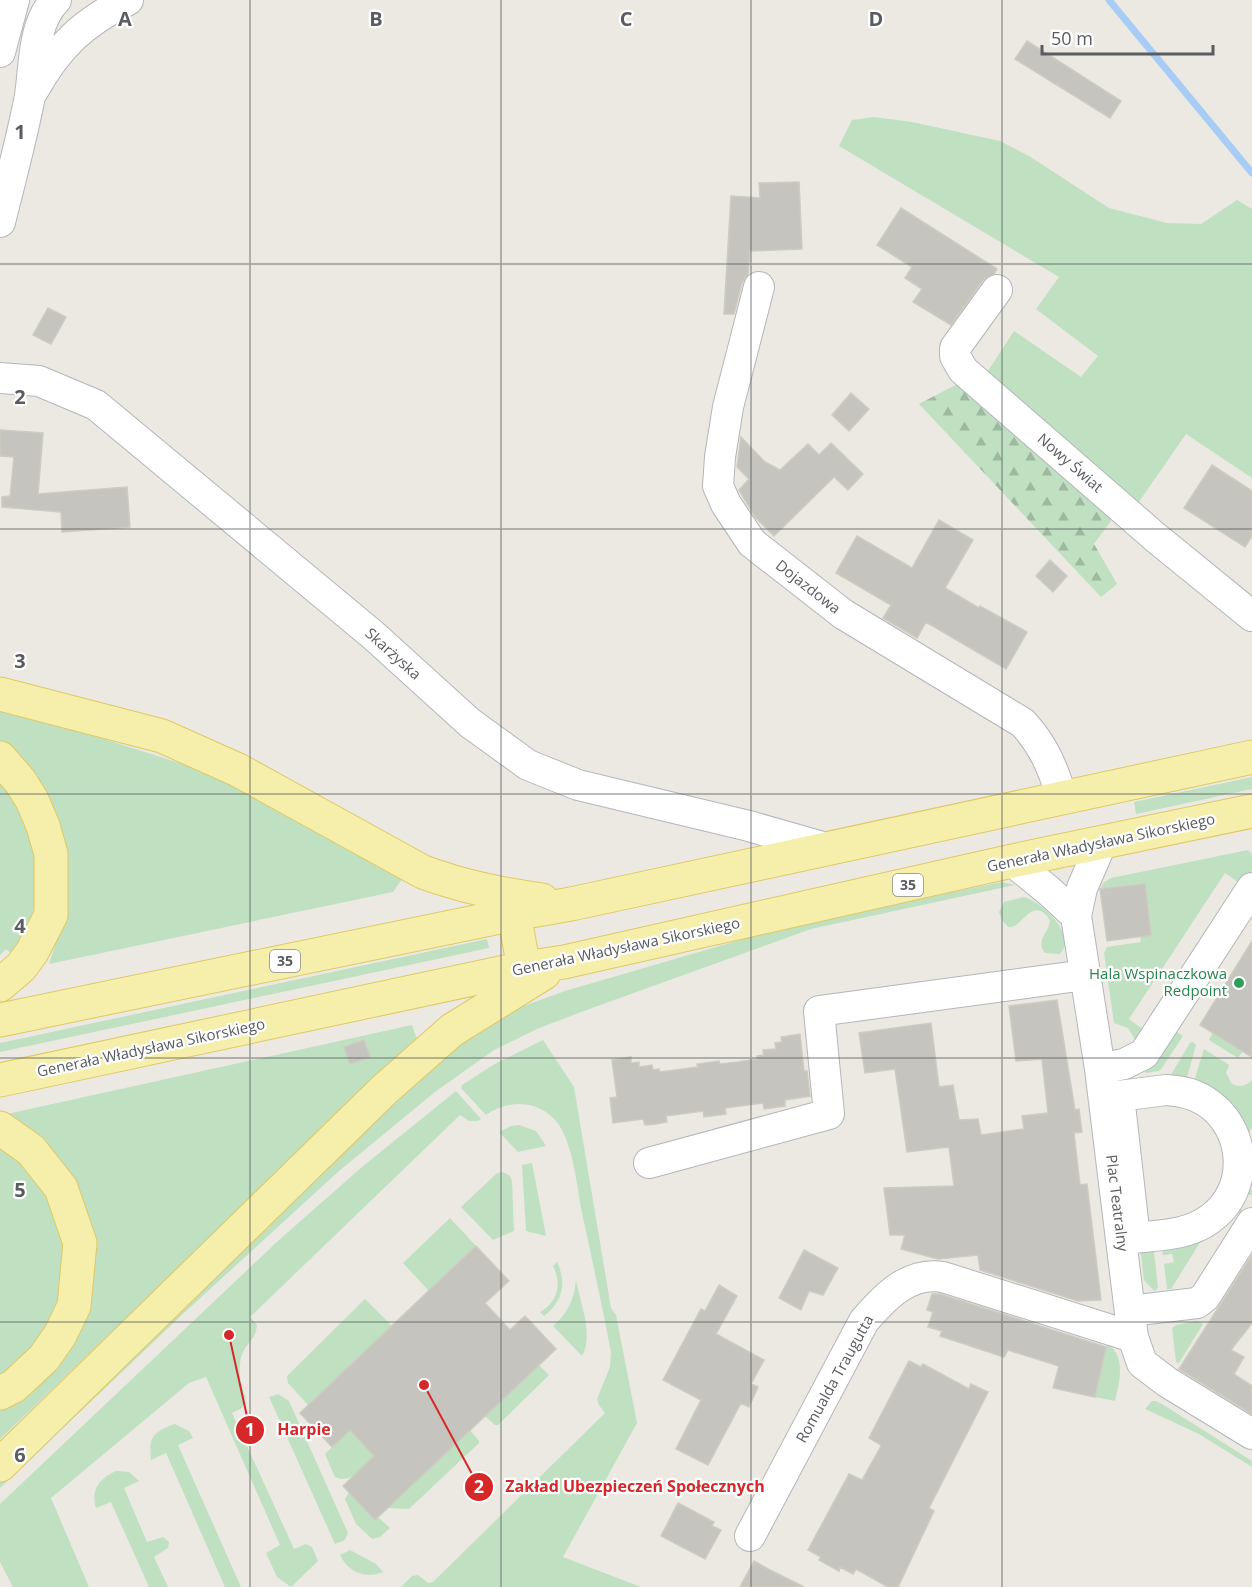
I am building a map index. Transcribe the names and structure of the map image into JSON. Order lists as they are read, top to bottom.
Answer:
{
  "streets": {
    "main road": ["Generała Władysława Sikorskiego", "35"],
    "street": [
      "Nowy Świat",
      "Dojazdowa",
      "Skarżyska",
      "Plac Teatralny",
      "Romualda Traugutta"
    ]
  },
  "crossings": [
    ["Dojazdowa", "35"],
    ["Skarżyska", "35"],
    ["Generała Władysława Sikorskiego", "Plac Teatralny"],
    ["Plac Teatralny", "Romualda Traugutta"]
  ],
  "places": ["Hala Wspinaczkowa Redpoint", "Harpie", "Zakład Ubezpieczeń Społecznych"],
  "scale_bar": "50 m",
  "grid": {
    "columns": [
      "A",
      "B",
      "C",
      "D"
    ],
    "rows": [
      "1",
      "2",
      "3",
      "4",
      "5",
      "6"
    ]
  }
}
